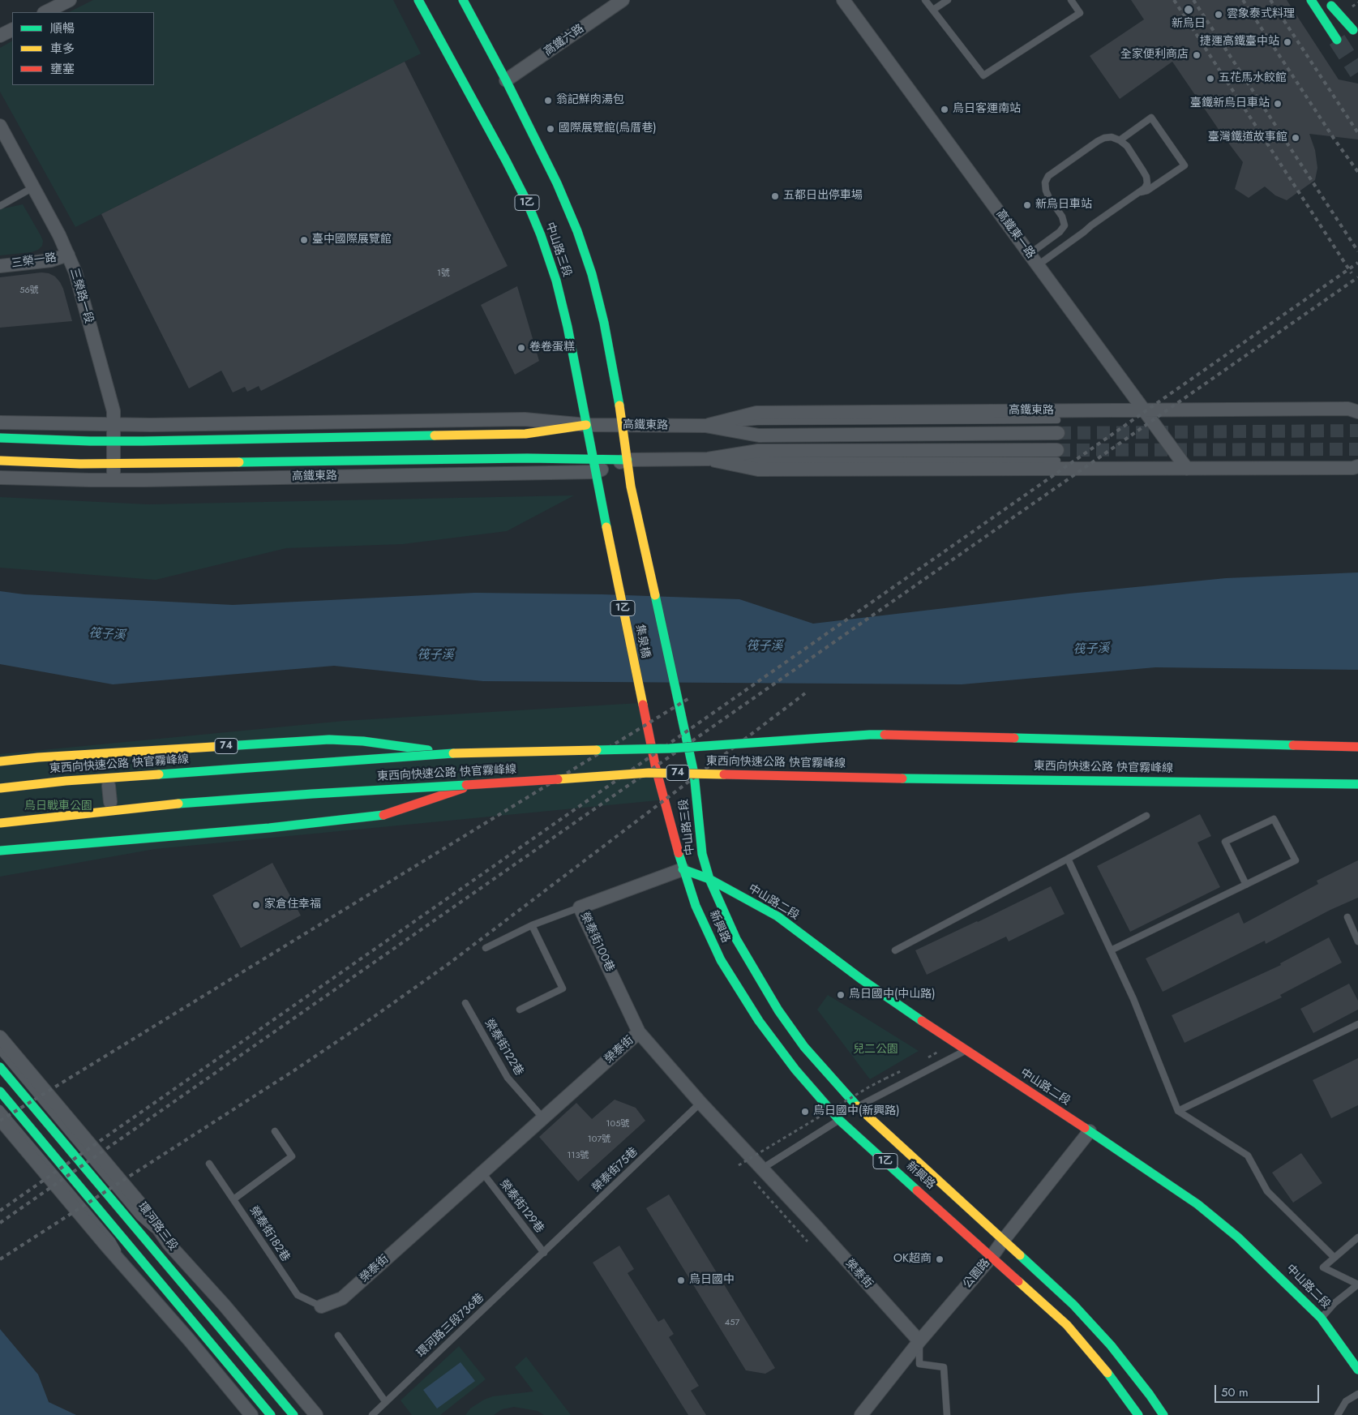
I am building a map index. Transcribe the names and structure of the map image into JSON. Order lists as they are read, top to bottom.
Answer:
{
  "streets": {
    "main road": [
      "1乙",
      "中山路三段",
      "高鐵東路",
      "集泉橋",
      "74",
      "東西向快速公路 快官霧峰線",
      "中山路二段",
      "新興路",
      "環河路三段"
    ],
    "street": [
      "高鐵六路",
      "高鐵東一路",
      "三榮一路",
      "三榮路一段",
      "榮泰街100巷",
      "榮泰街",
      "公園路"
    ],
    "lane": [
      "榮泰街122巷",
      "榮泰街75巷",
      "榮泰街129巷",
      "榮泰街182巷",
      "環河路三段736巷"
    ]
  },
  "crossings": [
    ["高鐵六路", "1乙"],
    ["1乙", "高鐵東路"],
    ["1乙", "集泉橋"],
    ["高鐵東一路", "高鐵東路"],
    ["中山路三段", "高鐵東路"],
    ["中山路三段", "集泉橋"],
    ["中山路三段", "中山路二段"],
    ["中山路三段", "新興路"],
    ["中山路三段", "榮泰街100巷"],
    ["三榮一路", "三榮路一段"],
    ["三榮路一段", "高鐵東路"],
    ["高鐵東路", "集泉橋"],
    ["74", "東西向快速公路 快官霧峰線"],
    ["中山路二段", "新興路"],
    ["中山路二段", "榮泰街100巷"],
    ["中山路二段", "公園路"],
    ["新興路", "榮泰街100巷"],
    ["新興路", "公園路"],
    ["榮泰街100巷", "榮泰街"],
    ["榮泰街122巷", "榮泰街"],
    ["榮泰街", "榮泰街75巷"],
    ["榮泰街", "榮泰街129巷"],
    ["榮泰街", "榮泰街182巷"],
    ["榮泰街", "公園路"],
    ["榮泰街75巷", "榮泰街129巷"],
    ["榮泰街75巷", "環河路三段736巷"],
    ["榮泰街129巷", "環河路三段736巷"]
  ],
  "water": ["筏子溪"],
  "parks": ["烏日戰車公園", "兒二公園"],
  "places": [
    "新烏日",
    "雲象泰式料理",
    "捷運高鐵臺中站",
    "全家便利商店",
    "五花馬水餃館",
    "翁記鮮肉湯包",
    "臺鐵新烏日車站",
    "烏日客運南站",
    "國際展覽館(烏厝巷)",
    "臺灣鐵道故事館",
    "五都日出停車場",
    "新烏日車站",
    "臺中國際展覽館",
    "卷卷蛋糕",
    "家倉住幸福",
    "烏日國中(中山路)",
    "烏日國中(新興路)",
    "OK超商",
    "烏日國中"
  ],
  "house_numbers": [
    "1號",
    "56號",
    "105號",
    "107號",
    "113號",
    "457"
  ],
  "legend": ["順暢", "車多", "壅塞"],
  "scale_bar": "50 m"
}
